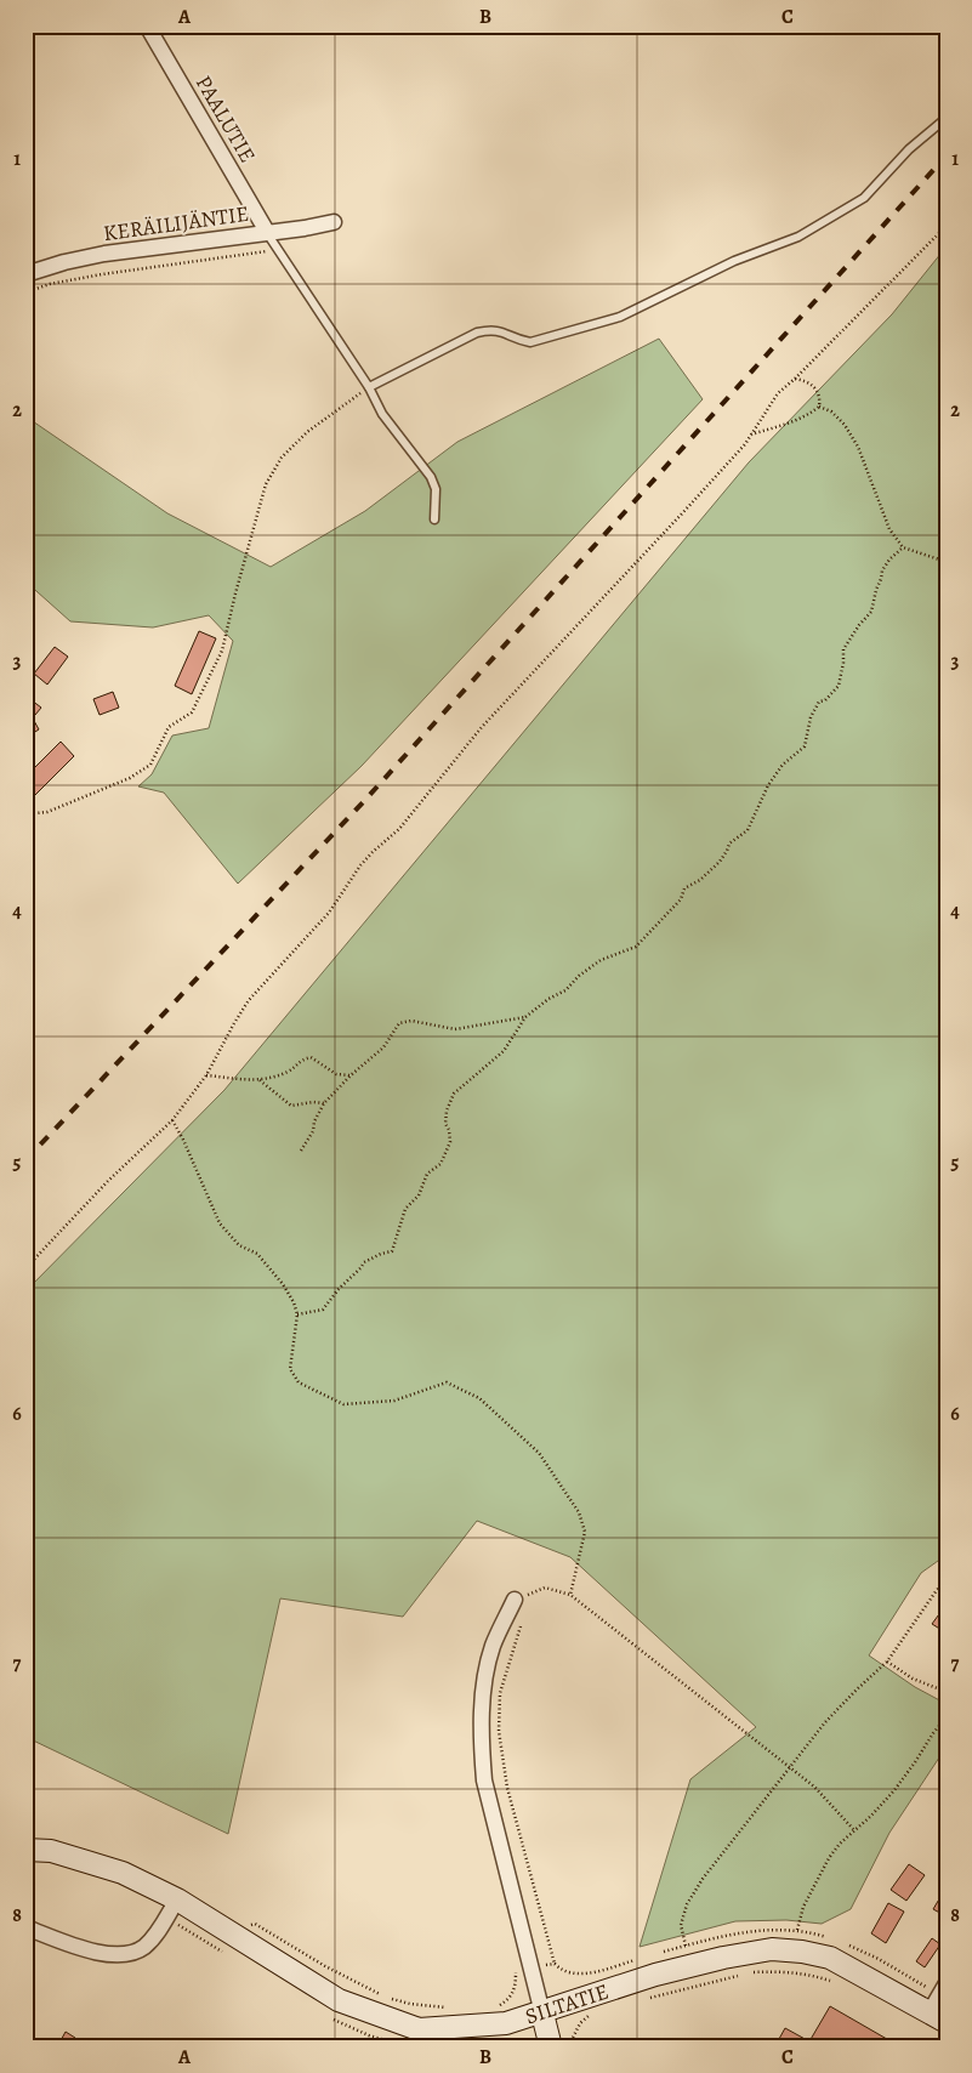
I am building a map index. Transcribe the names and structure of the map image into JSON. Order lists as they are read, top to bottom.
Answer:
{
  "streets": {
    "main road": ["SILTATIE"],
    "street": ["PAALUTIE", "KERÄILIJÄNTIE"]
  },
  "crossings": [
    ["PAALUTIE", "KERÄILIJÄNTIE"]
  ],
  "grid": {
    "columns": ["A", "B", "C"],
    "rows": [
      "1",
      "2",
      "3",
      "4",
      "5",
      "6",
      "7",
      "8"
    ]
  }
}
